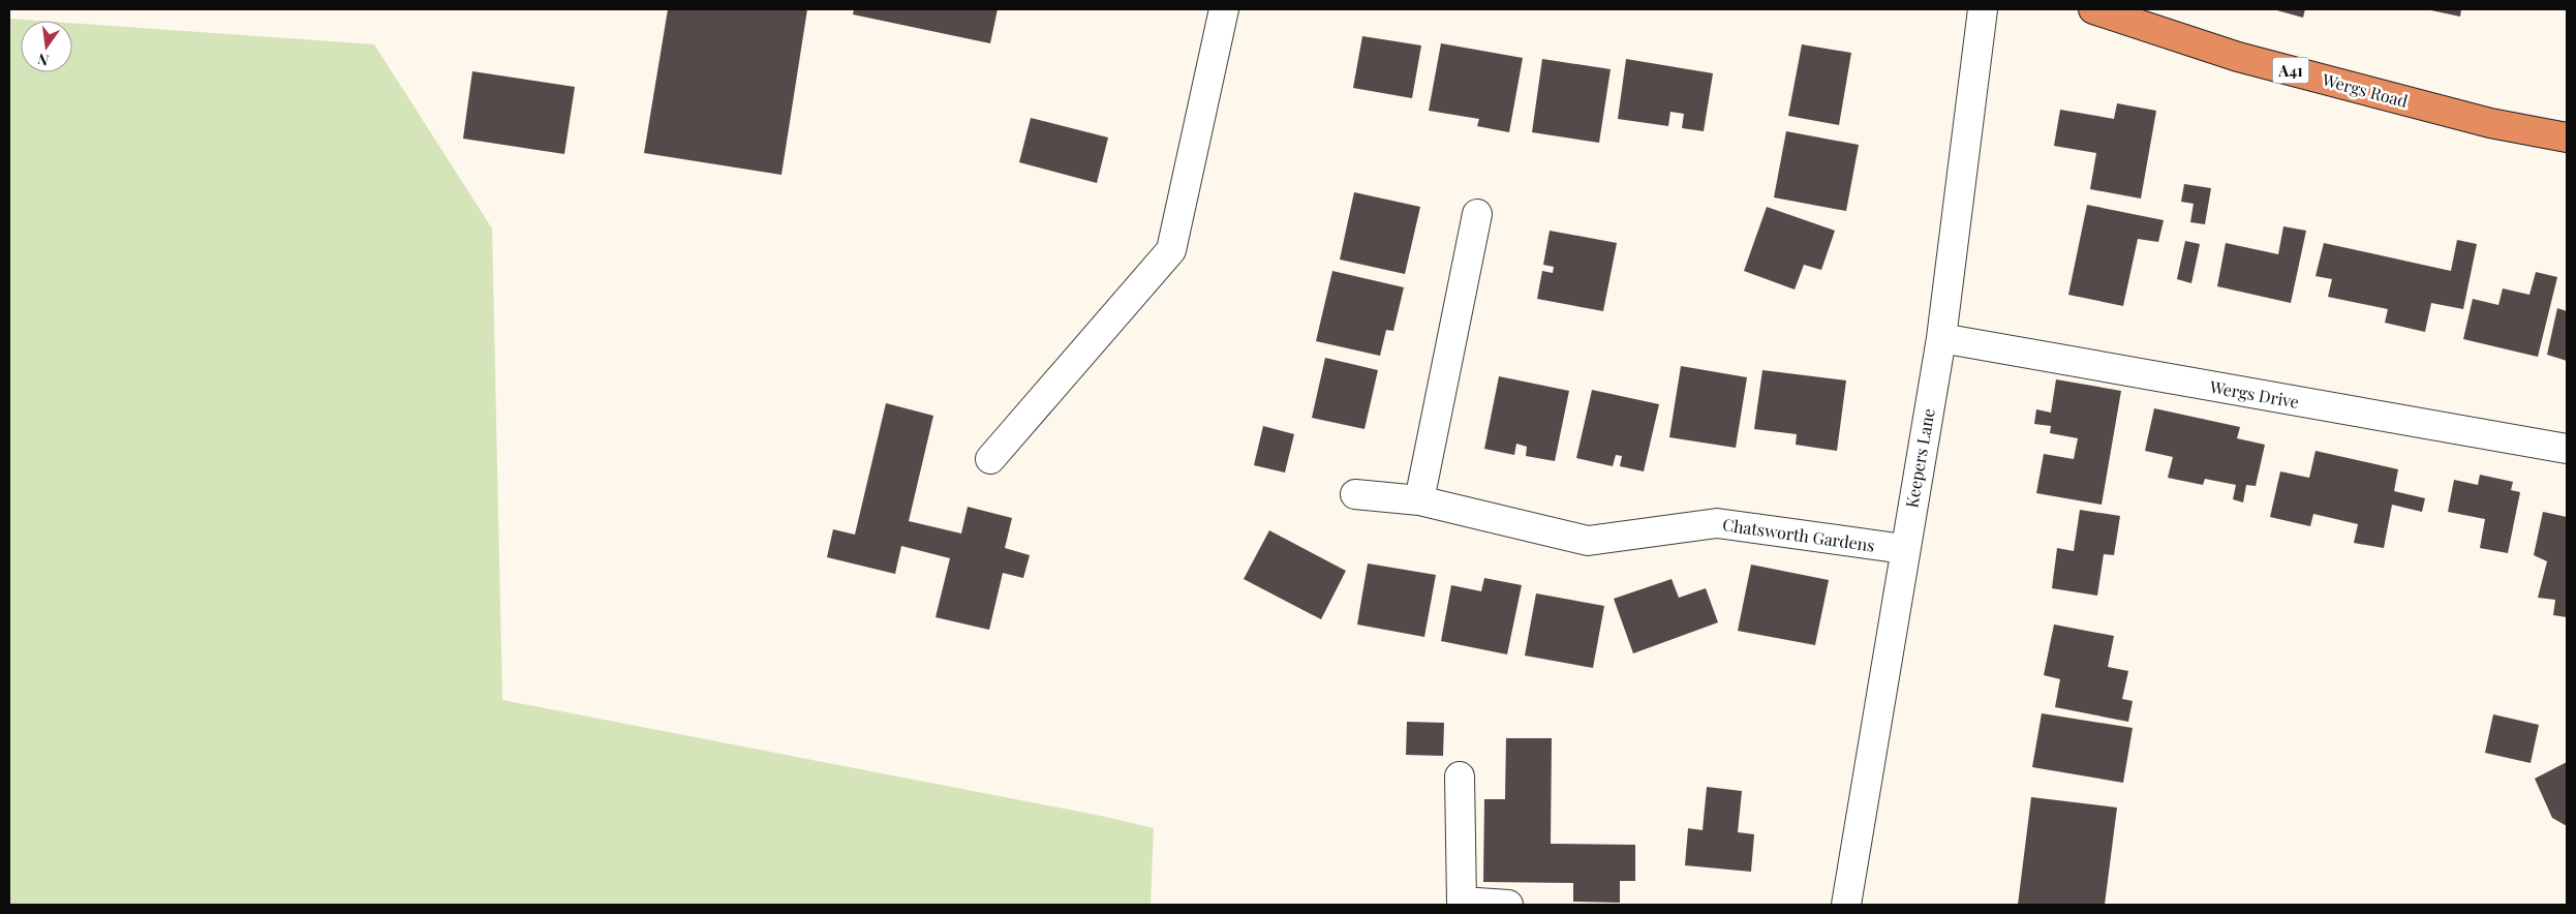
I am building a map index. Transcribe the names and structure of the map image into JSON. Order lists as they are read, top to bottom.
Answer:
{
  "streets": {
    "highway": ["A41", "Wergs Road"],
    "street": ["Wergs Drive", "Keepers Lane", "Chatsworth Gardens"]
  },
  "crossings": [
    ["Wergs Drive", "Keepers Lane"],
    ["Keepers Lane", "Chatsworth Gardens"]
  ],
  "north": "bottom"
}
